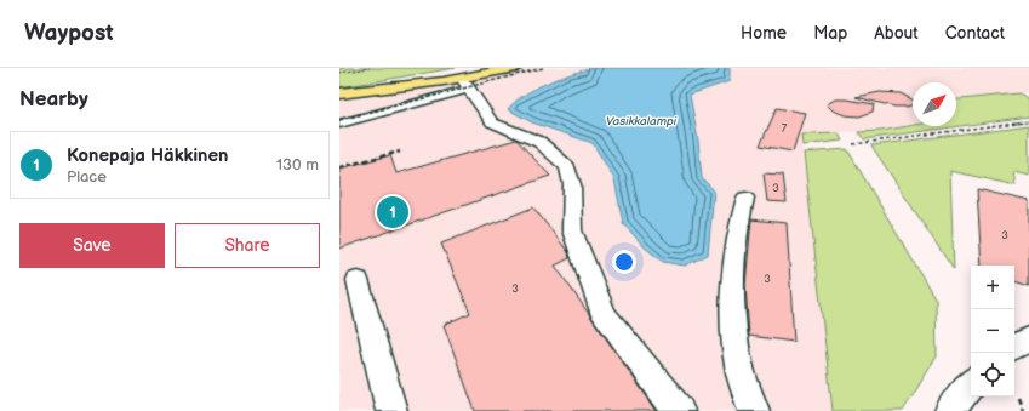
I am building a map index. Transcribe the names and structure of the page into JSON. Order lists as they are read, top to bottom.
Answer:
{
  "water": ["Vasikkalampi"],
  "house_numbers": [
    "7",
    "3",
    "3",
    "3",
    "3"
  ],
  "north": "top right",
  "page": {
    "header": "Waypost",
    "nav": [
      "Home",
      "Map",
      "About",
      "Contact"
    ],
    "heading": "Nearby",
    "list": [
      {
        "mark": "1",
        "name": "Konepaja Häkkinen",
        "note": "Place",
        "value": "130 m"
      }
    ],
    "pins": "1",
    "buttons": ["Save", "Share"],
    "map_buttons": ["+", "−"]
  }
}
